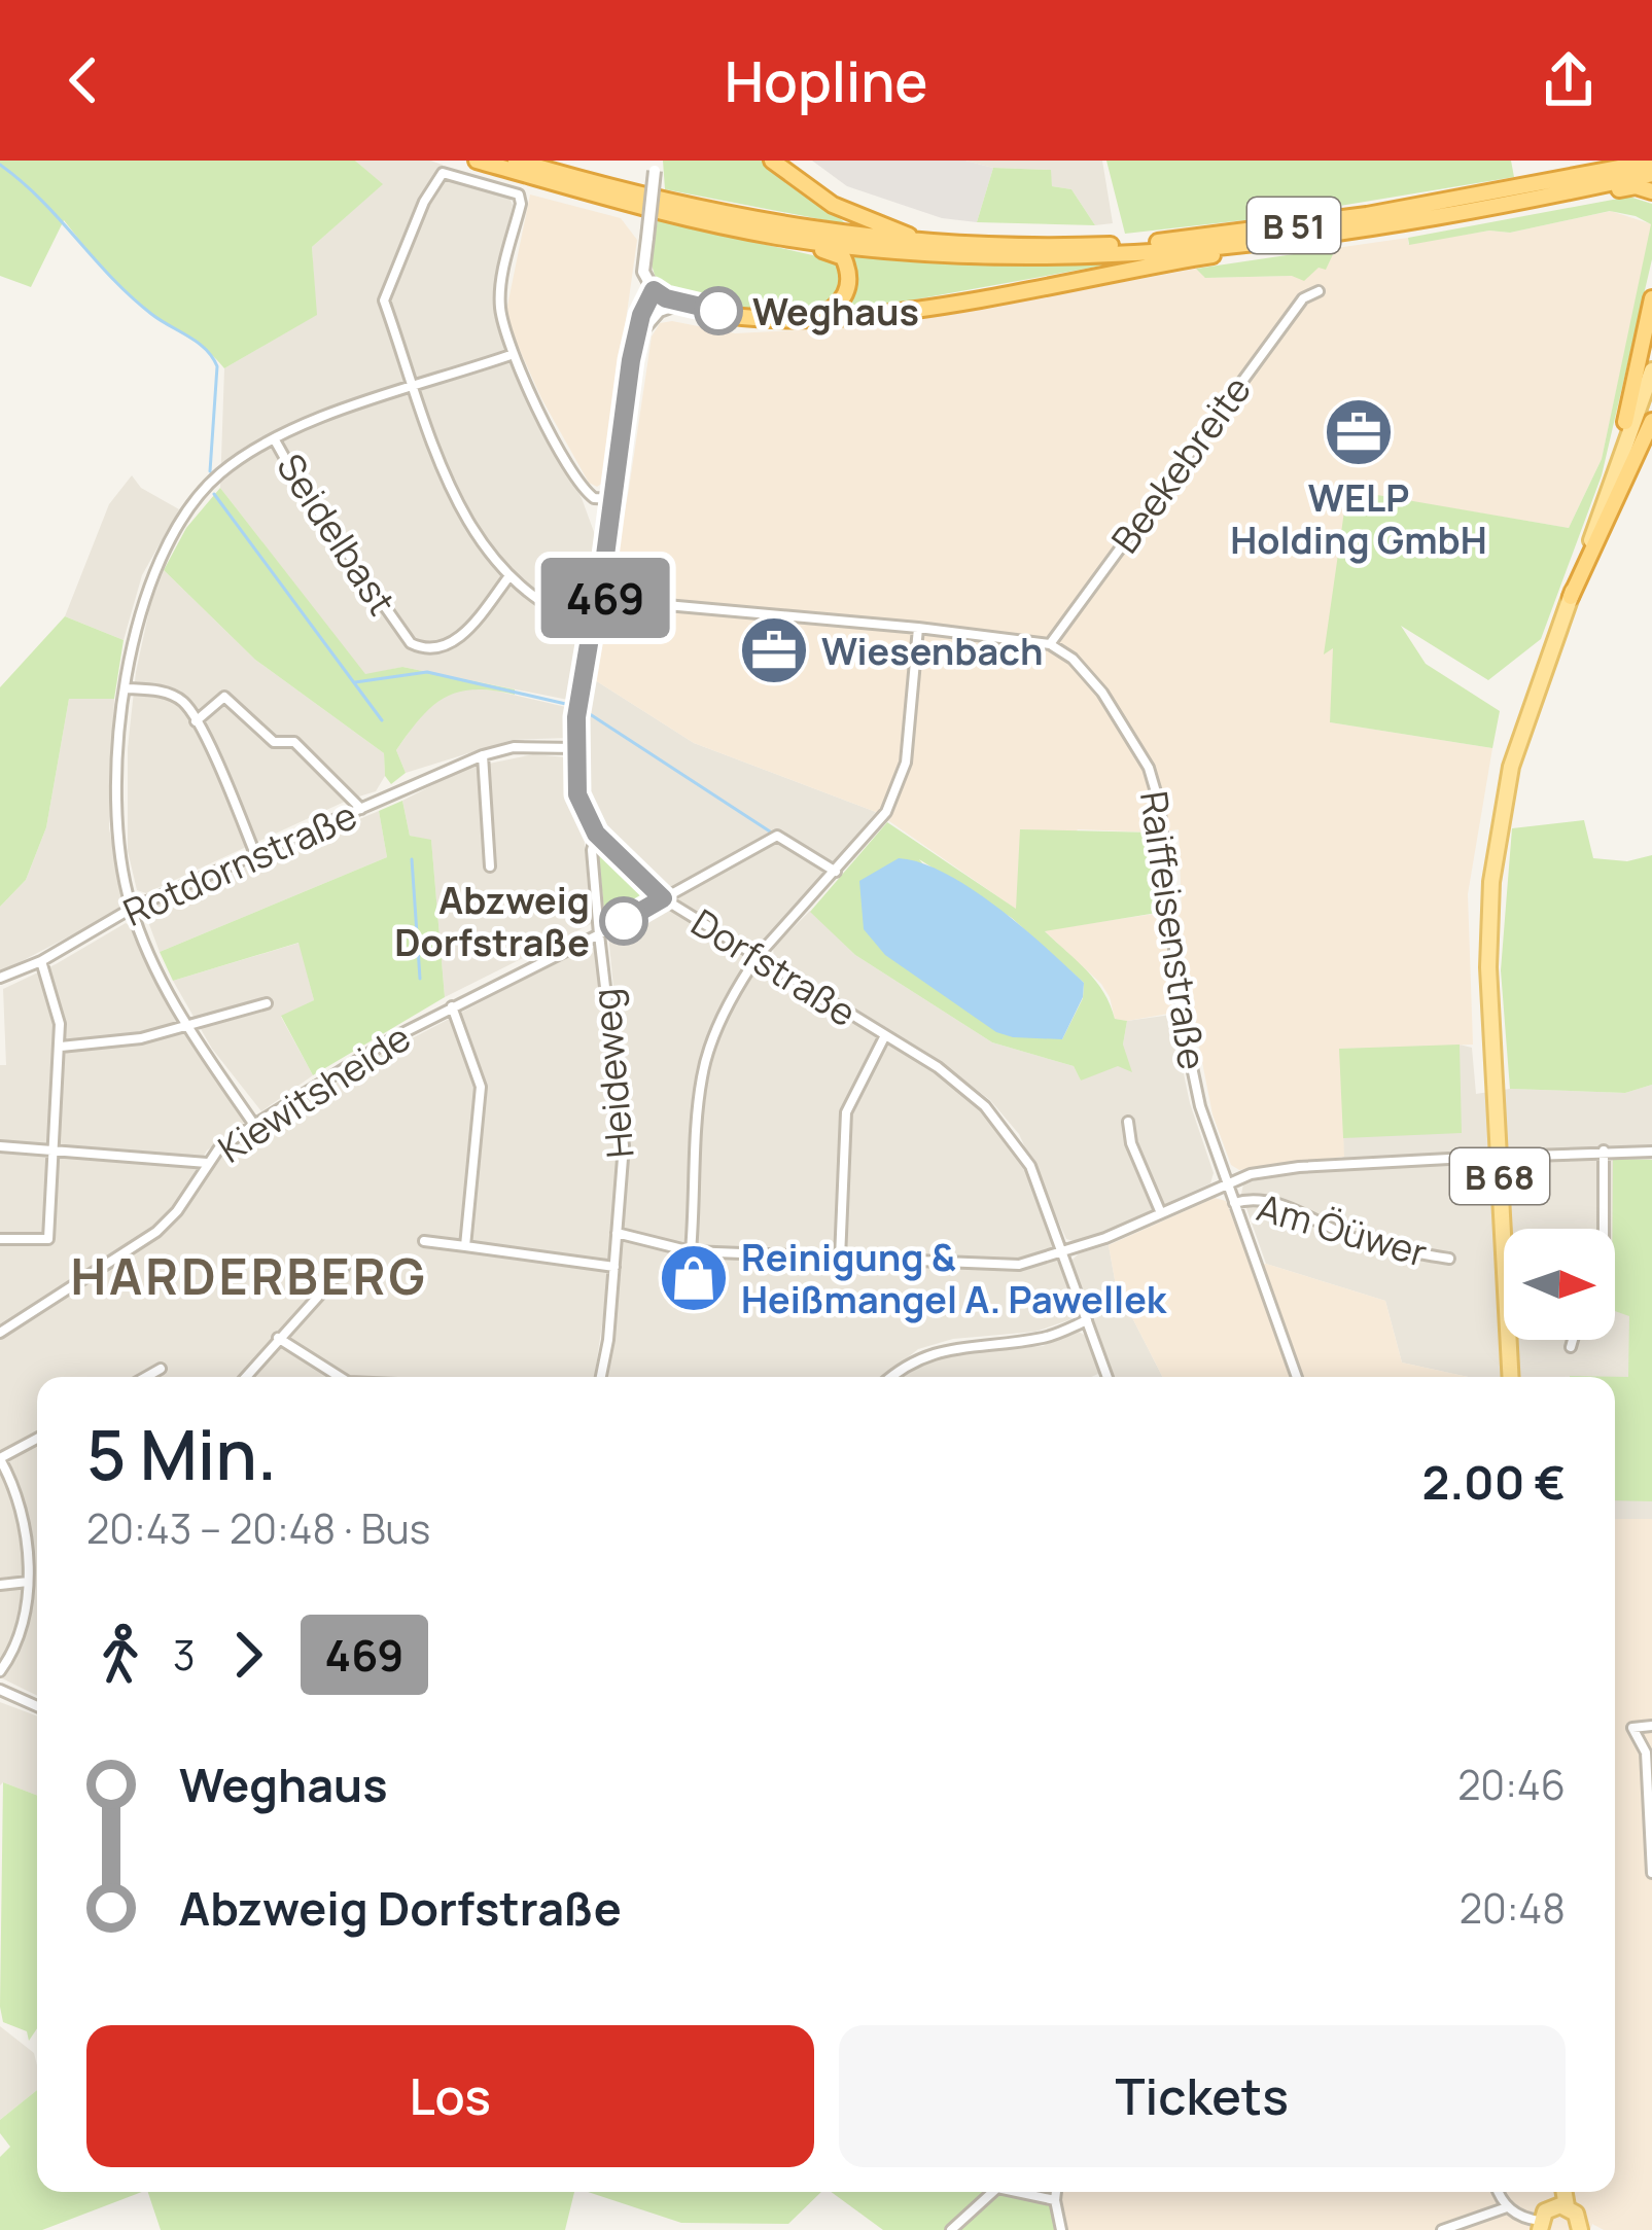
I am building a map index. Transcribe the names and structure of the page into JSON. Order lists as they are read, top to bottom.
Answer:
{
  "streets": {
    "highway": ["B 51", "B 68"],
    "street": [
      "Beekebreite",
      "Seidelbast",
      "Rotdornstraße",
      "Raiffeisenstraße",
      "Dorfstraße",
      "Heideweg",
      "Kiewitsheide",
      "Am Öüwer"
    ]
  },
  "crossings": [
    ["Beekebreite", "Raiffeisenstraße"],
    ["Rotdornstraße", "Dorfstraße"],
    ["Raiffeisenstraße", "Am Öüwer"],
    ["Dorfstraße", "Heideweg"],
    ["Dorfstraße", "Kiewitsheide"],
    ["Heideweg", "Kiewitsheide"]
  ],
  "districts": ["HARDERBERG"],
  "places": {
    "other": ["Weghaus", "Abzweig Dorfstraße"],
    "office": ["WELP Holding GmbH", "Wiesenbach"],
    "shop": ["Reinigung & Heißmangel A. Pawellek"]
  },
  "lines": ["bus line 469"],
  "north": "right",
  "page": {
    "header": "Hopline",
    "on_map": "469",
    "heading": ["5 Min.", "20:43 – 20:48 · Bus", "2.00 €"],
    "legs": ["3", "469"],
    "list": [
      {
        "name": "Weghaus",
        "value": "20:46"
      },
      {
        "name": "Abzweig Dorfstraße",
        "value": "20:48"
      }
    ],
    "buttons": ["Los", "Tickets"]
  }
}
